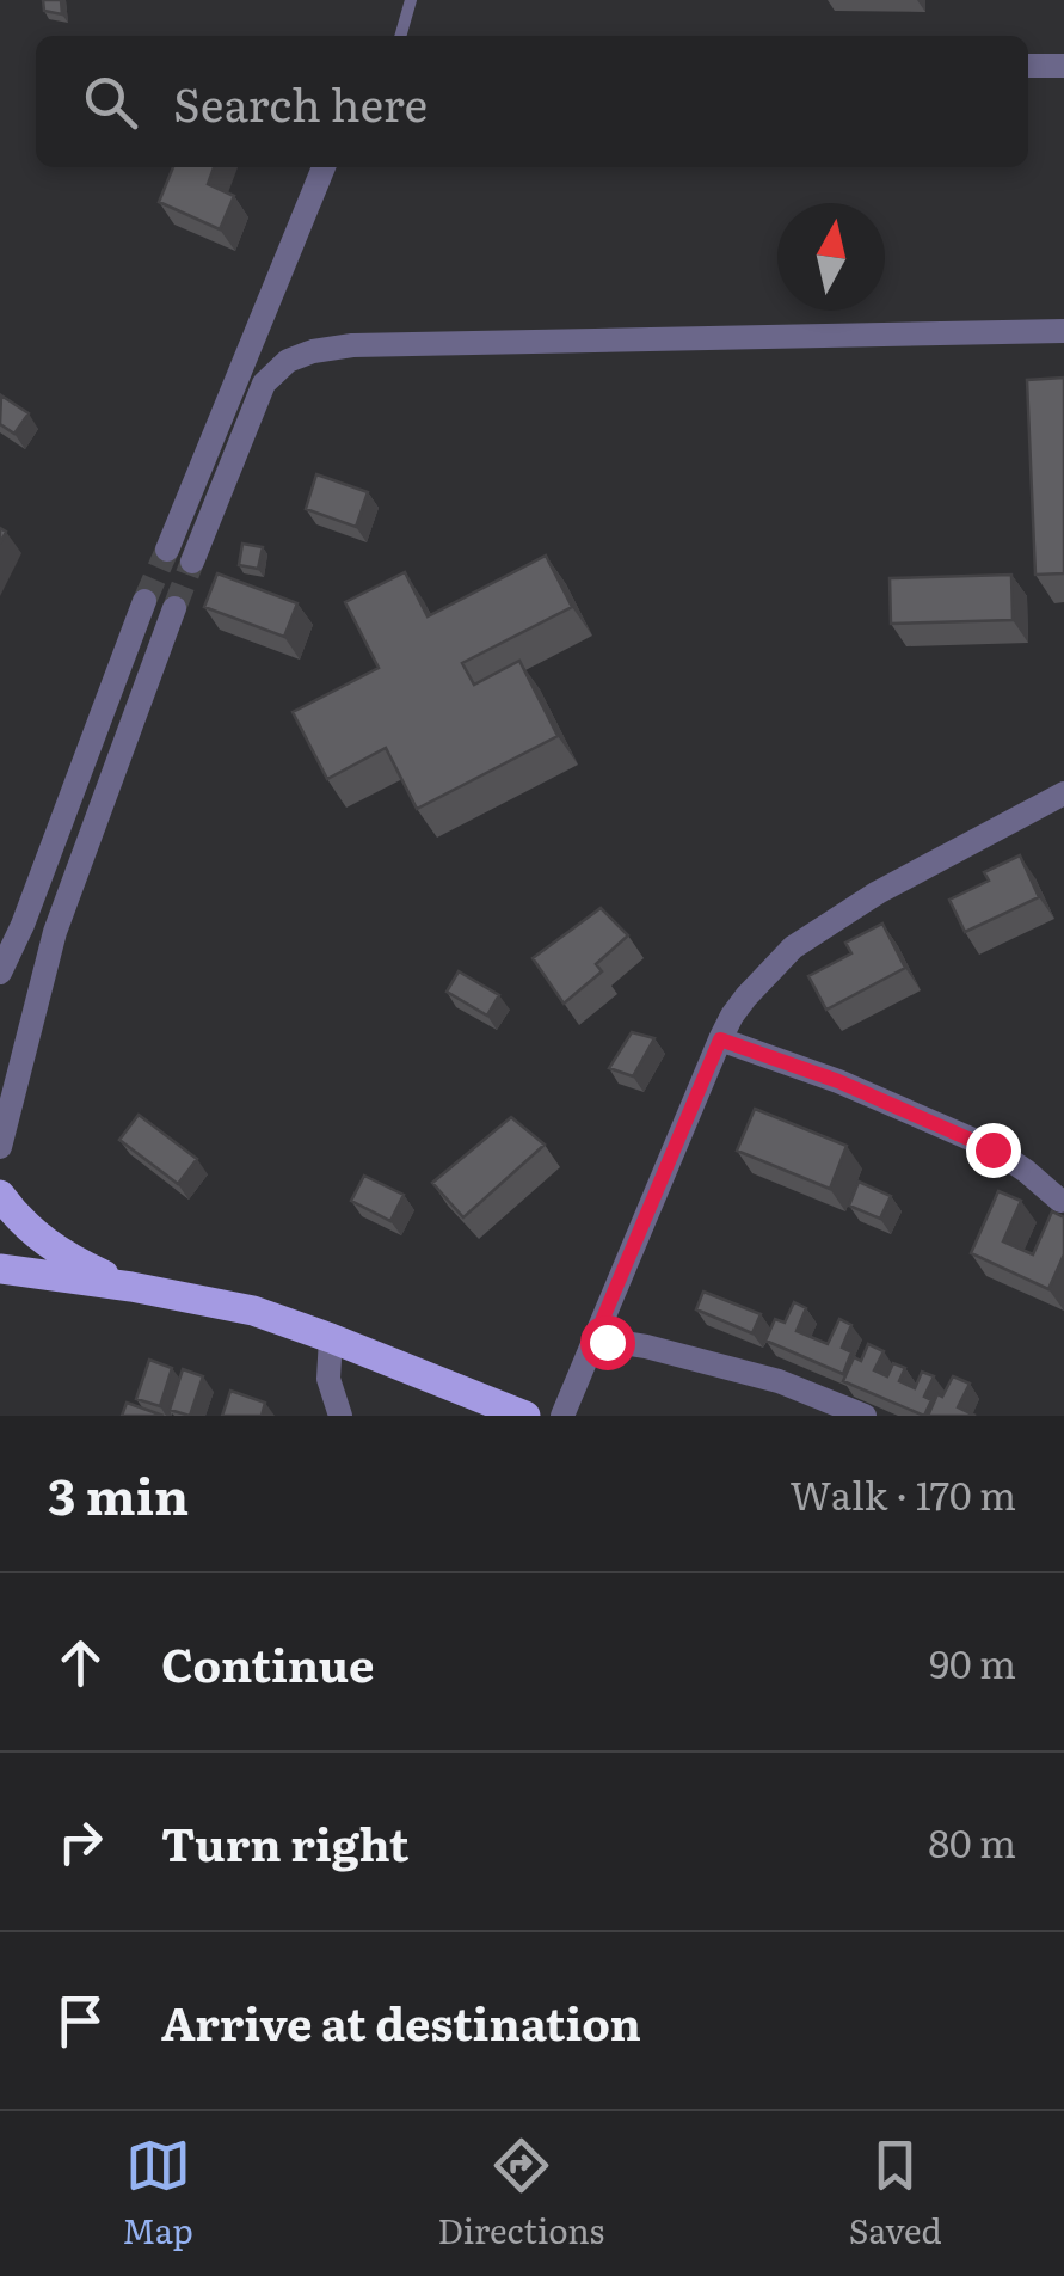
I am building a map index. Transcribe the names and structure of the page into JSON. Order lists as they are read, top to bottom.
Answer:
{
  "north": "top",
  "page": {
    "search": "Search here",
    "heading": ["3 min", "Walk · 170 m"],
    "list": [
      ["Continue", "90 m"],
      ["Turn right", "80 m"],
      "Arrive at destination"
    ],
    "nav": ["Map", "Directions", "Saved"]
  }
}
